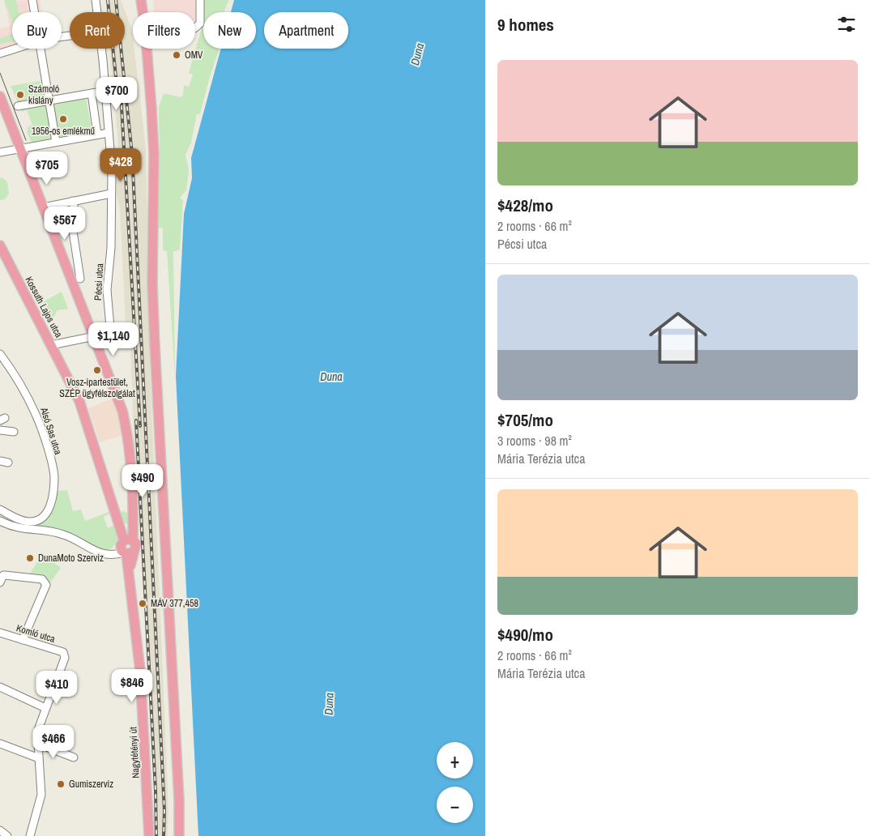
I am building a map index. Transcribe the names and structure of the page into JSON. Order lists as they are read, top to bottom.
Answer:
{
  "streets": {
    "main road": ["Kossuth Lajos utca", "Nagytétényi út"],
    "street": ["Pécsi utca", "Alsó Sas utca", "Komló utca"]
  },
  "crossings": [
    ["Kossuth Lajos utca", "Nagytétényi út"]
  ],
  "water": ["Duna"],
  "places": [
    "OMV",
    "Számoló kislány",
    "1956-os emlékmű",
    "Vosz-ipartestület, SZÉP ügyfélszolgálat",
    "DunaMoto Szerviz",
    "MÁV 377,458",
    "Gumiszerviz"
  ],
  "page": {
    "heading": "9 homes",
    "chip": [
      "Buy",
      "Rent",
      "Filters",
      "New",
      "Apartment"
    ],
    "list": [
      {
        "name": "$428/mo",
        "note": "2 rooms · 66 m² · Pécsi utca"
      },
      {
        "name": "$705/mo",
        "note": "3 rooms · 98 m² · Mária Terézia utca"
      },
      {
        "name": "$490/mo",
        "note": "2 rooms · 66 m² · Mária Terézia utca"
      }
    ],
    "price": [
      "$700",
      "$428",
      "$705",
      "$567",
      "$1,140",
      "$490",
      "$846",
      "$410",
      "$466"
    ],
    "map_buttons": ["+", "−"]
  }
}
